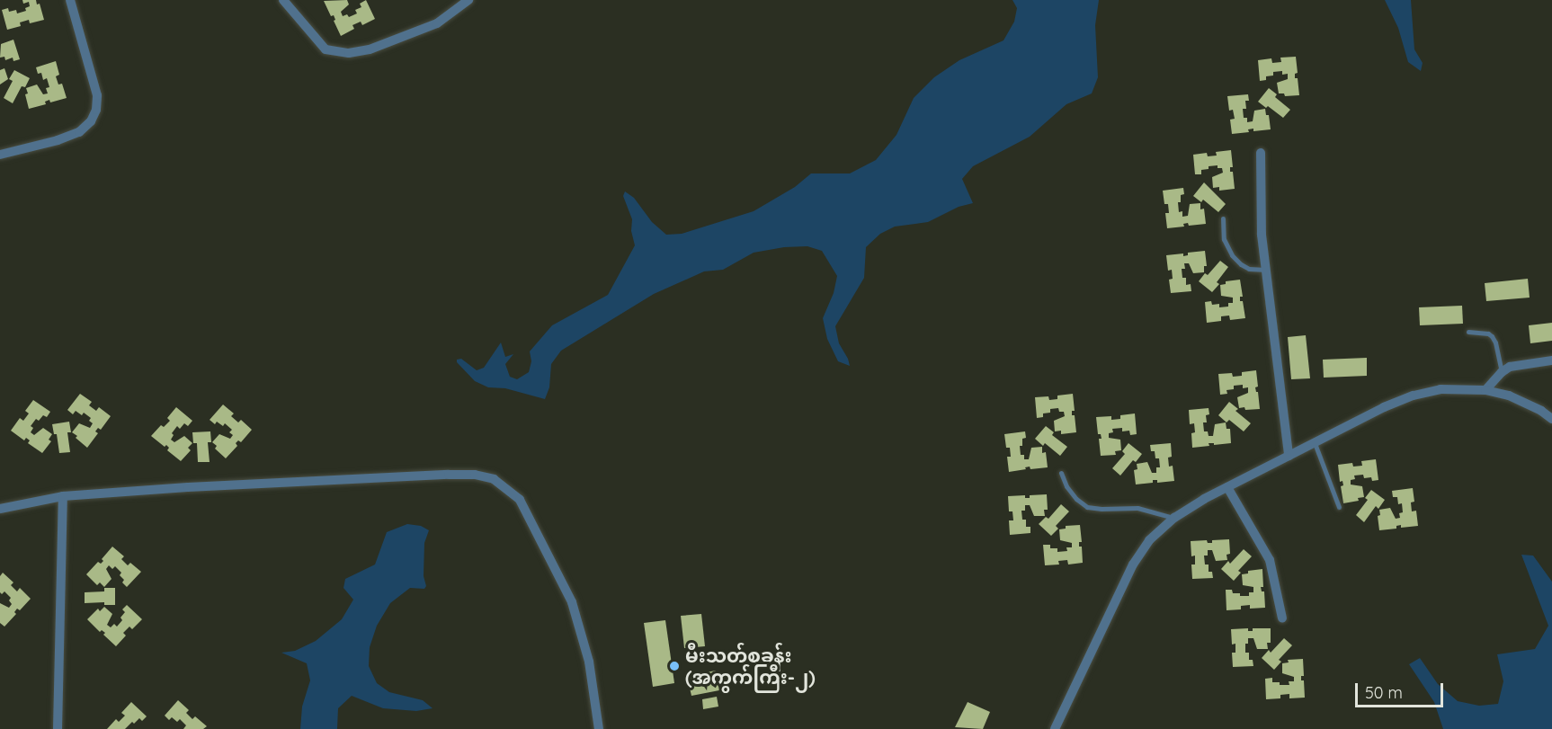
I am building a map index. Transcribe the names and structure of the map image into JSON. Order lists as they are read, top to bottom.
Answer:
{
  "places": ["မီးသတ်စခန်း (အကွက်ကြီး-၂)"],
  "scale_bar": "50 m"
}
